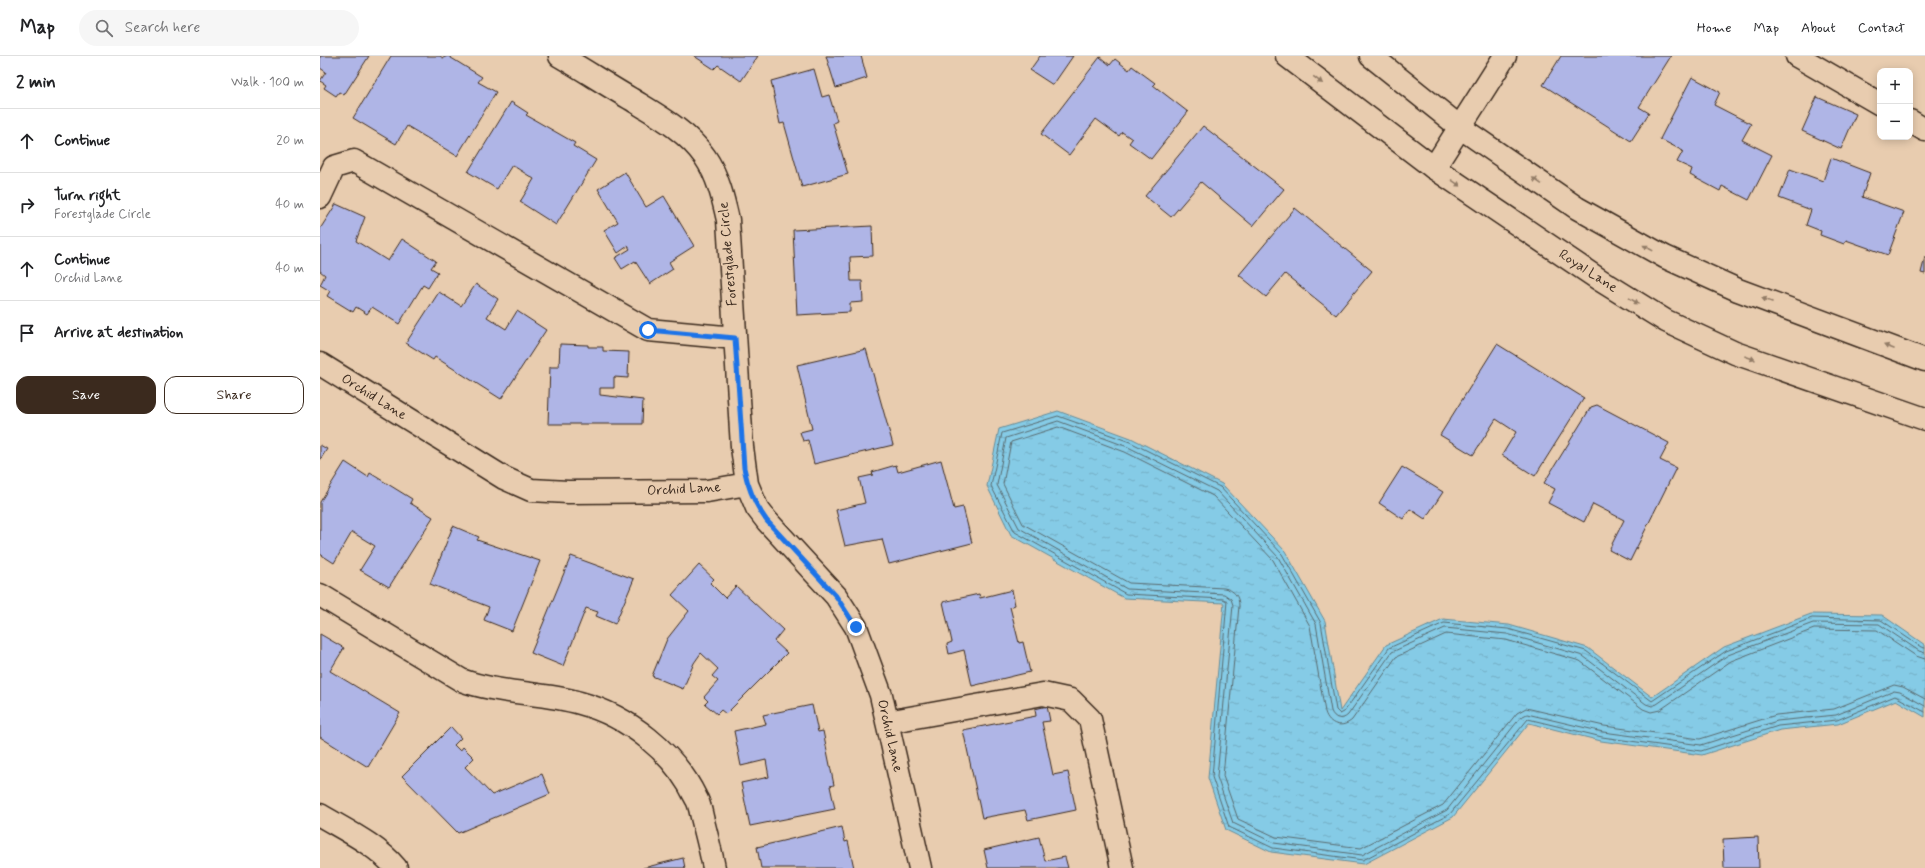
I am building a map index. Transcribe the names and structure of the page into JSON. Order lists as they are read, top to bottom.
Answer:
{
  "streets": {
    "street": ["Forestglade Circle", "Royal Lane", "Orchid Lane"]
  },
  "crossings": [
    ["Forestglade Circle", "Orchid Lane"]
  ],
  "page": {
    "header": "Map",
    "search": "Search here",
    "nav": [
      "Home",
      "Map",
      "About",
      "Contact"
    ],
    "heading": ["2 min", "Walk · 100 m"],
    "map_buttons": ["+", "−"],
    "list": [
      ["Continue", "20 m"],
      ["Turn right", "Forestglade Circle", "40 m"],
      ["Continue", "Orchid Lane", "40 m"],
      "Arrive at destination"
    ],
    "buttons": ["Save", "Share"]
  }
}
